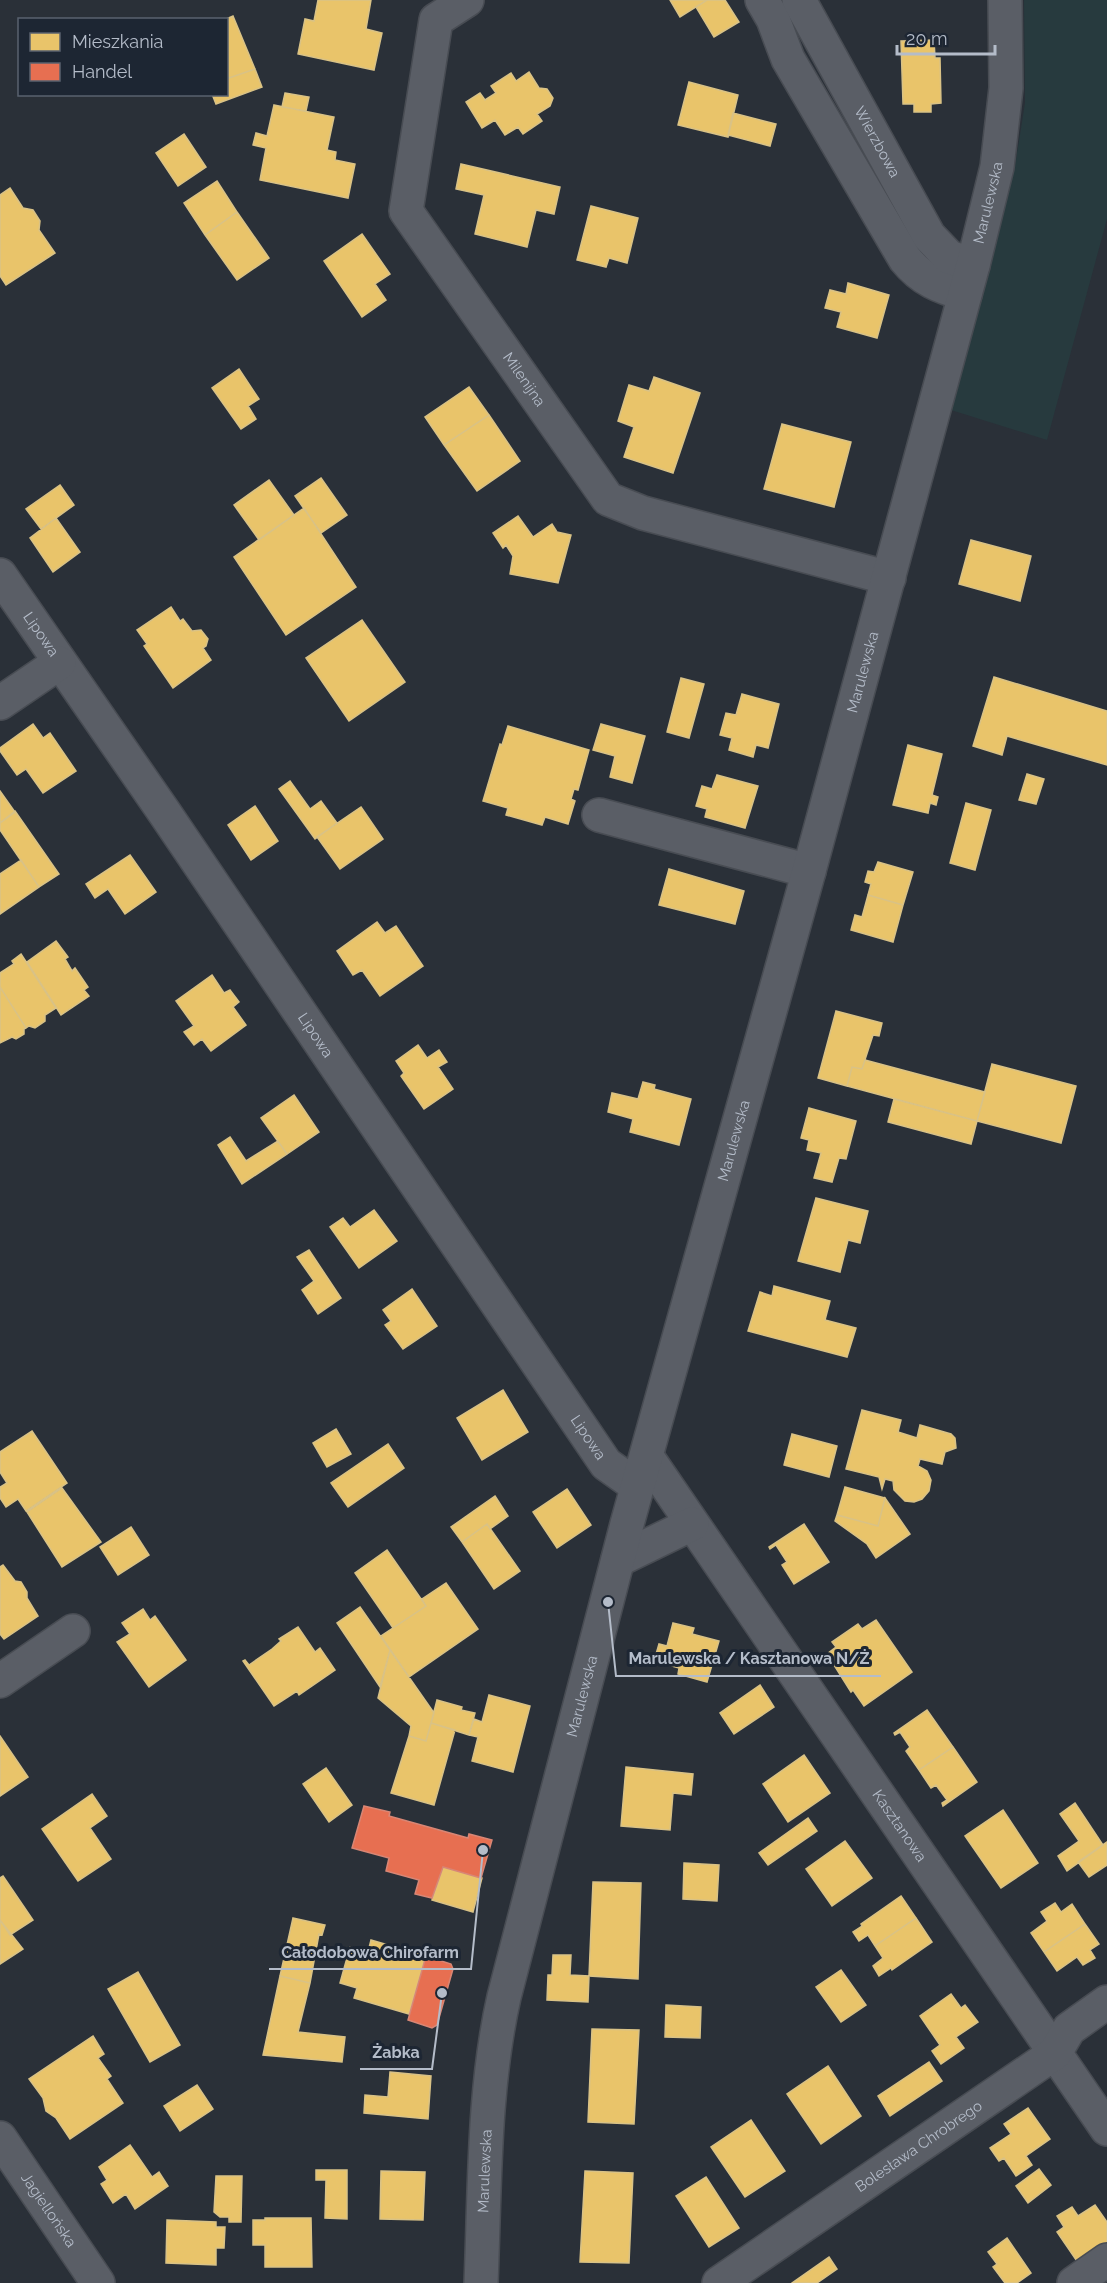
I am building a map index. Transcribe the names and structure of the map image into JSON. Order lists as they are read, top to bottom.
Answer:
{
  "streets": {
    "street": [
      "Wierzbowa",
      "Marulewska",
      "Milenijna",
      "Lipowa",
      "Kasztanowa",
      "Bolesława Chrobrego",
      "Jagiellońska"
    ]
  },
  "crossings": [
    ["Wierzbowa", "Marulewska"],
    ["Marulewska", "Milenijna"],
    ["Marulewska", "Lipowa"],
    ["Marulewska", "Kasztanowa"],
    ["Lipowa", "Kasztanowa"],
    ["Kasztanowa", "Bolesława Chrobrego"]
  ],
  "places": ["Marulewska / Kasztanowa N/Ż", "Całodobowa Chirofarm", "Żabka"],
  "legend": ["Mieszkania", "Handel"],
  "scale_bar": "20 m"
}
